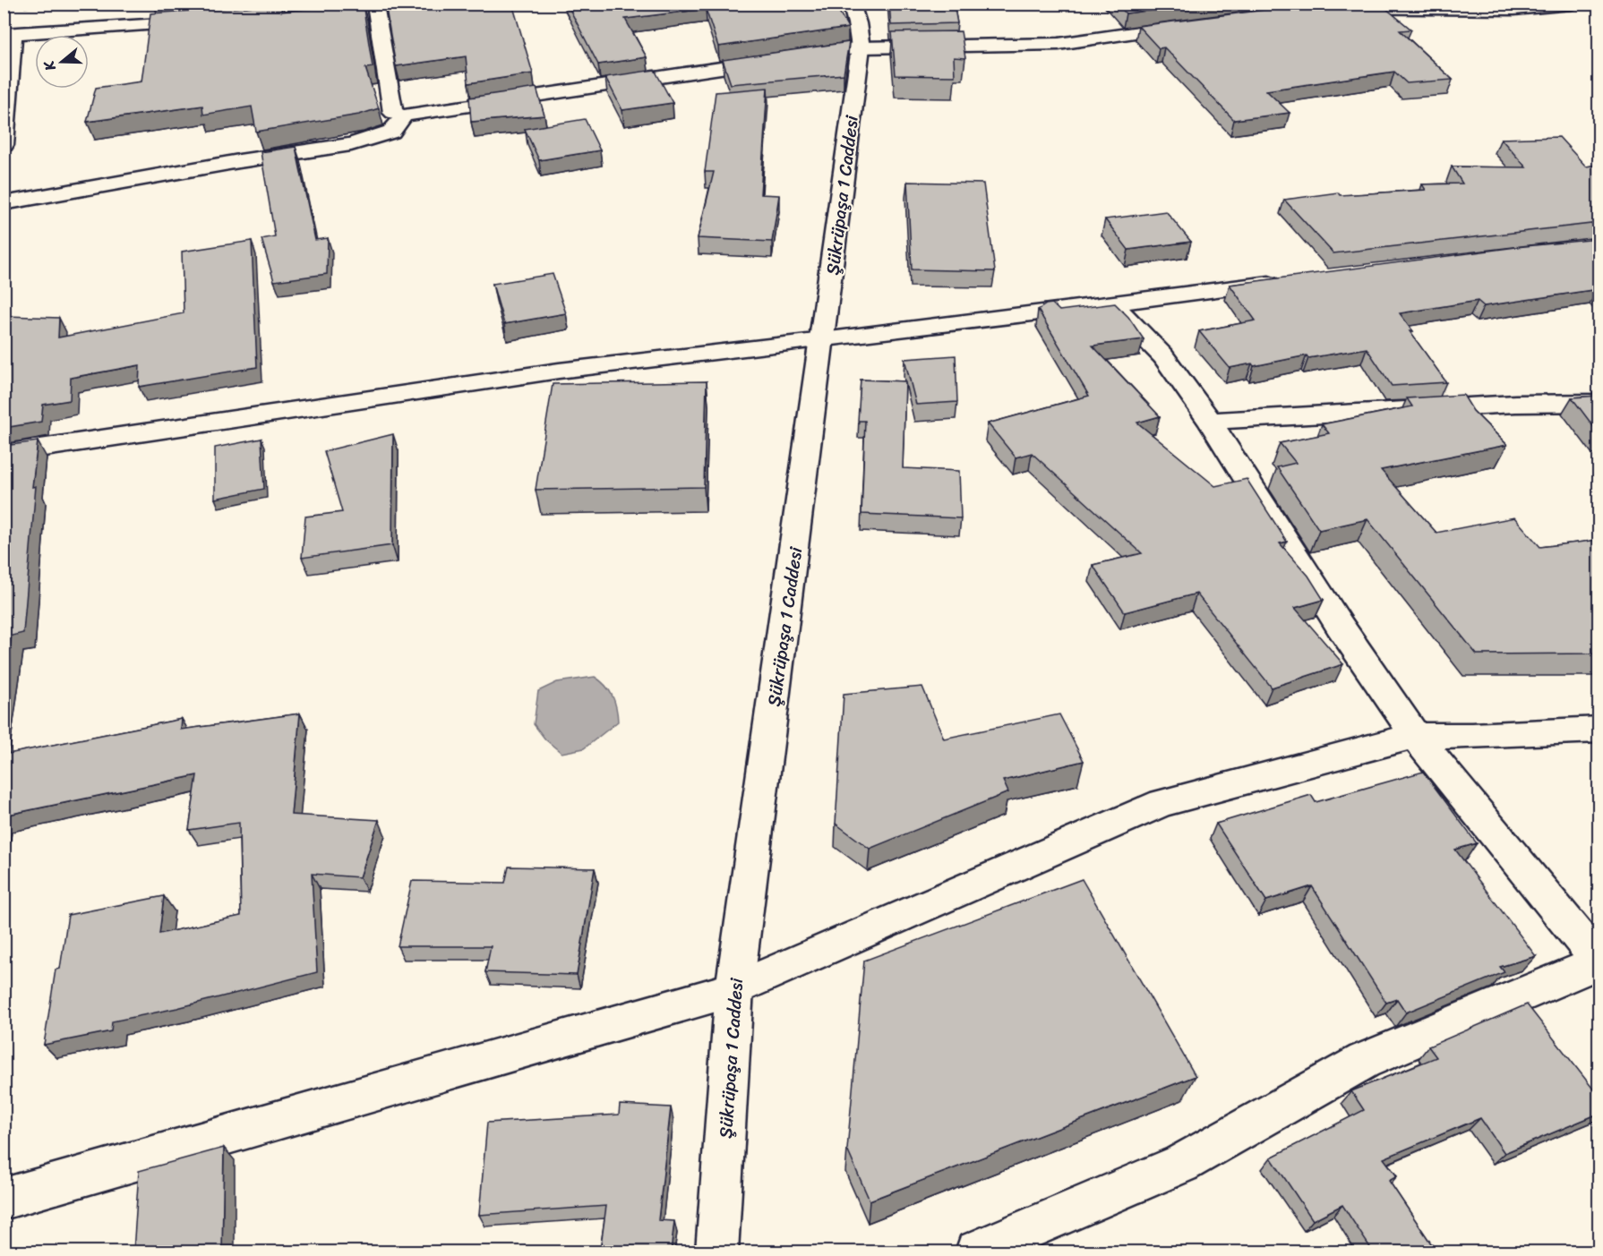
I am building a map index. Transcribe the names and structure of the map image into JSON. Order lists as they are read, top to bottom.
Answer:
{
  "streets": {
    "street": ["Şükrüpaşa 1 Caddesi"]
  },
  "north": "left"
}
